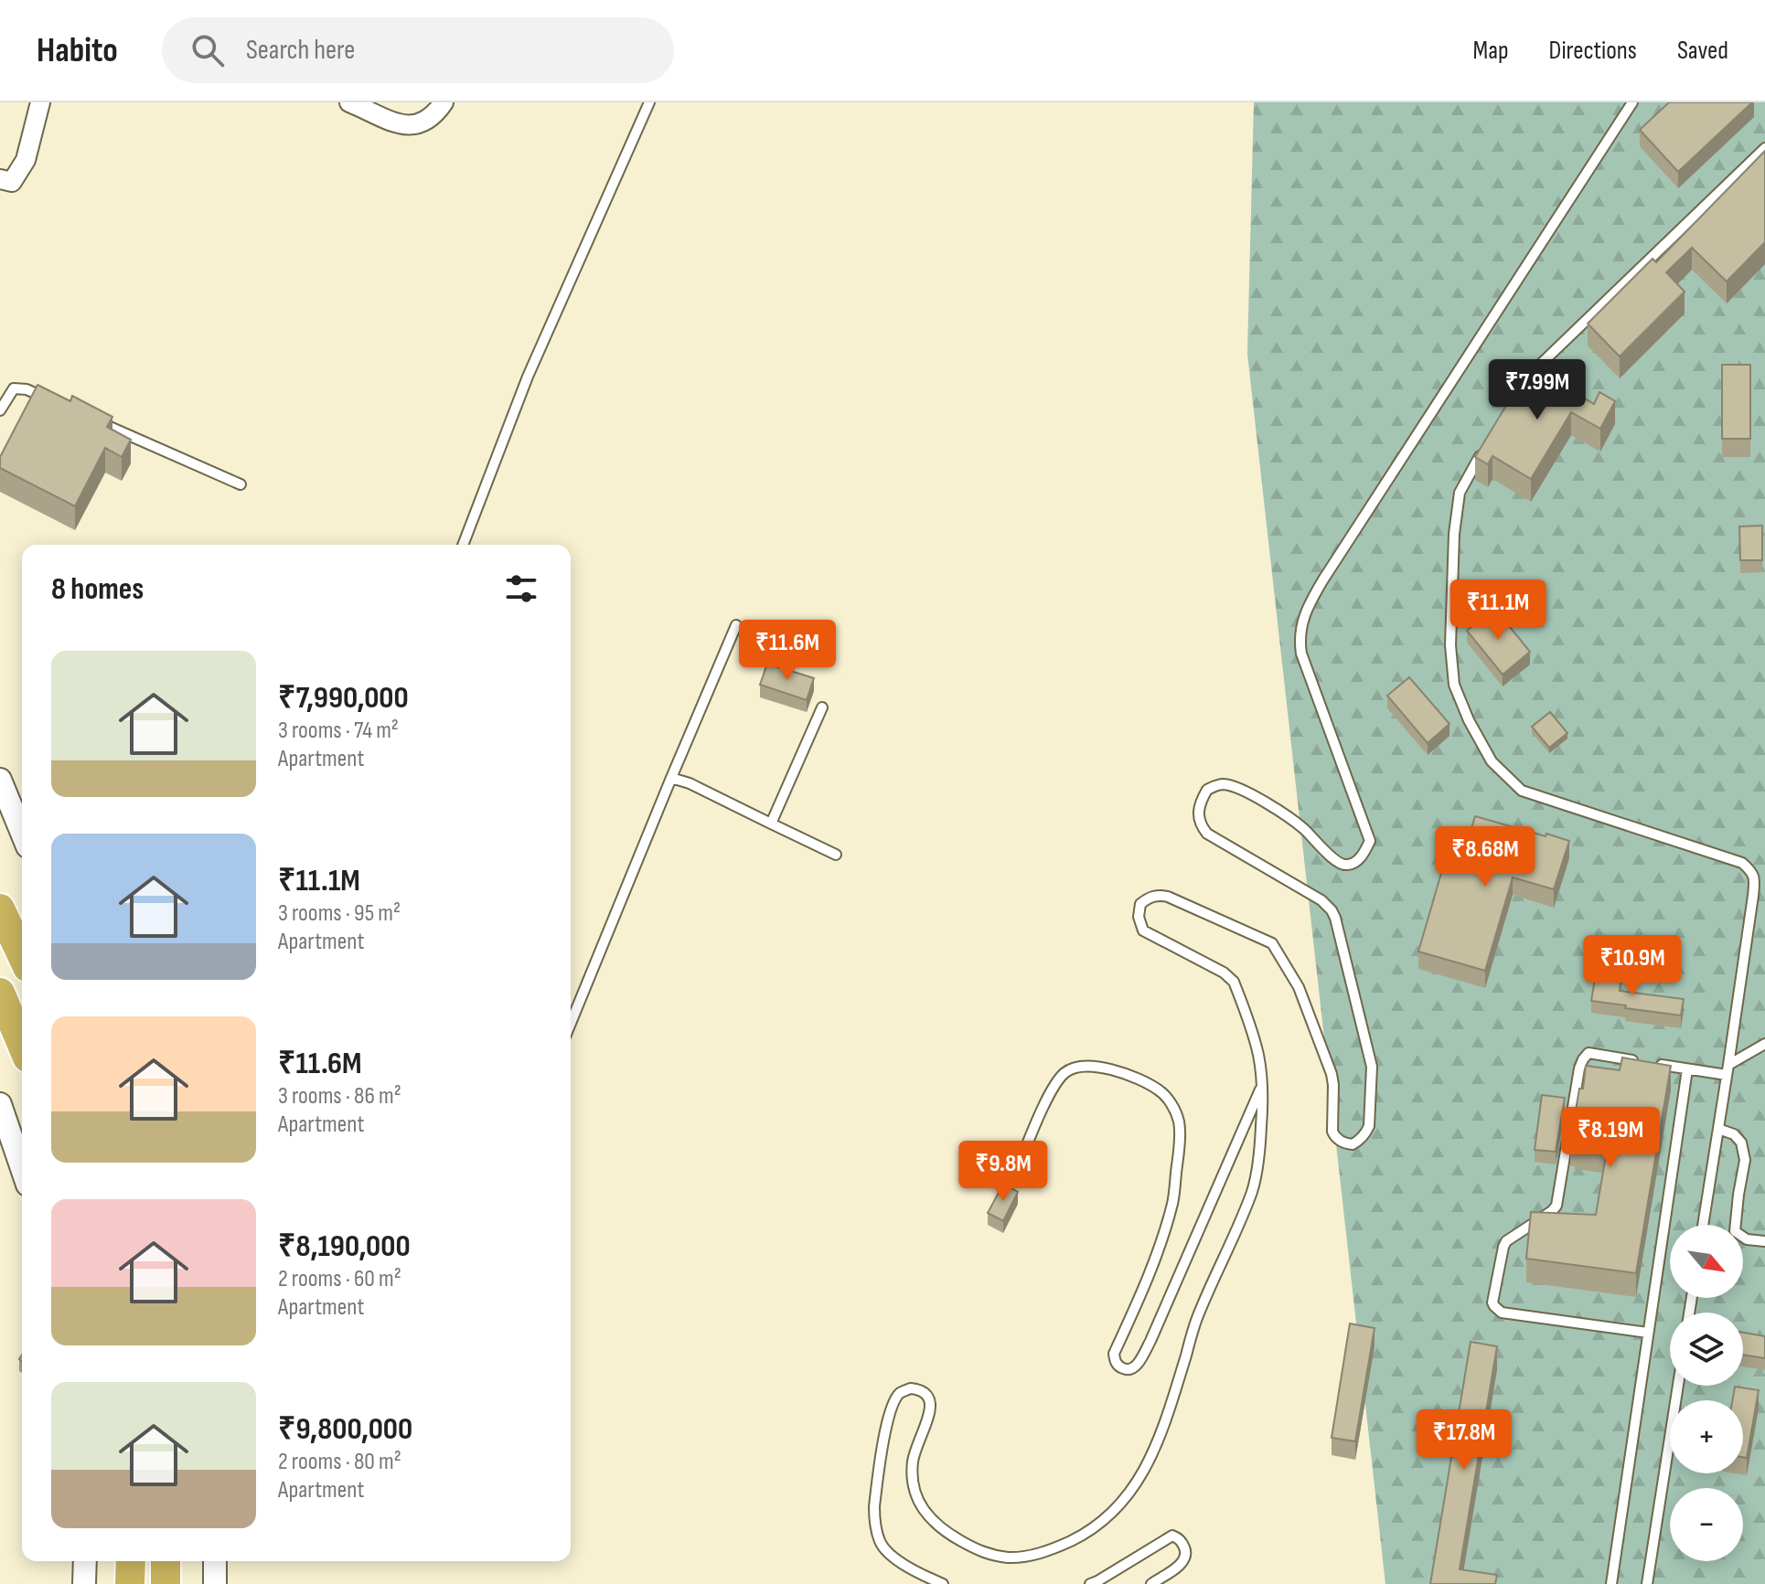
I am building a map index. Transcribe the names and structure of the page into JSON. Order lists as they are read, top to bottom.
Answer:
{
  "north": "bottom right",
  "page": {
    "header": "Habito",
    "search": "Search here",
    "nav": ["Map", "Directions", "Saved"],
    "price": [
      "₹7.99M",
      "₹11.1M",
      "₹11.6M",
      "₹8.68M",
      "₹10.9M",
      "₹8.19M",
      "₹9.8M",
      "₹17.8M"
    ],
    "heading": "8 homes",
    "list": [
      {
        "name": "₹7,990,000",
        "note": "3 rooms · 74 m² · Apartment"
      },
      {
        "name": "₹11.1M",
        "note": "3 rooms · 95 m² · Apartment"
      },
      {
        "name": "₹11.6M",
        "note": "3 rooms · 86 m² · Apartment"
      },
      {
        "name": "₹8,190,000",
        "note": "2 rooms · 60 m² · Apartment"
      },
      {
        "name": "₹9,800,000",
        "note": "2 rooms · 80 m² · Apartment"
      }
    ],
    "map_buttons": ["+", "−"]
  }
}
